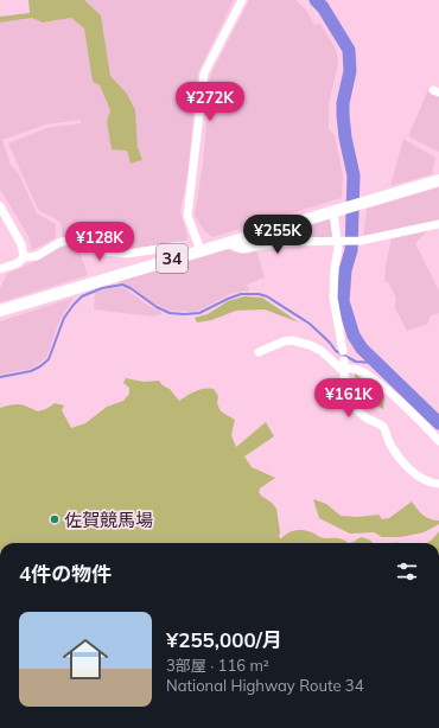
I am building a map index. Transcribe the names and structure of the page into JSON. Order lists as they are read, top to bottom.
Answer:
{
  "streets": {
    "highway": ["34"]
  },
  "places": ["佐賀競馬場"],
  "page": {
    "price": [
      "¥272K",
      "¥255K",
      "¥128K",
      "¥161K"
    ],
    "heading": "4件の物件",
    "list": [
      {
        "name": "¥255,000/月",
        "note": "3部屋 · 116 m² · National Highway Route 34"
      }
    ]
  }
}
